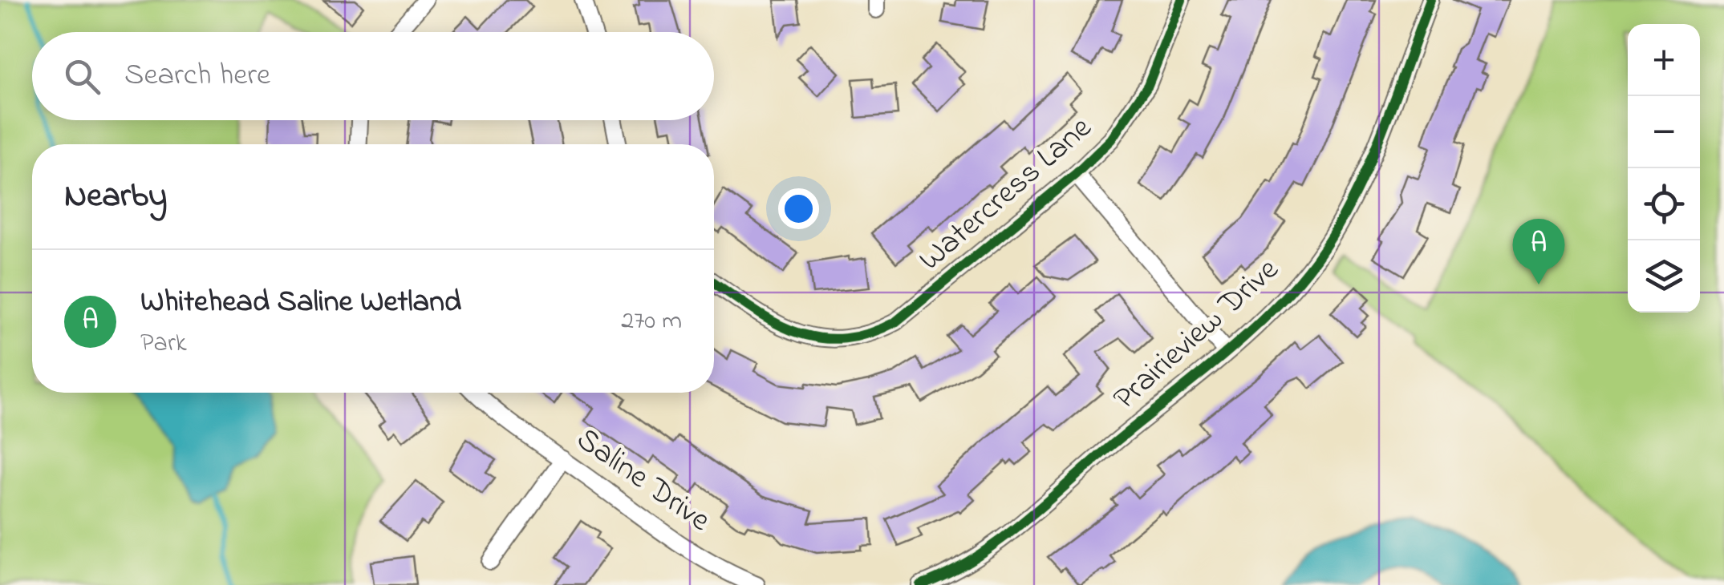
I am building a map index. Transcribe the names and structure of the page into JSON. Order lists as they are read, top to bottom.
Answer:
{
  "streets": {
    "street": ["Watercress Lane", "Prairieview Drive", "Saline Drive"]
  },
  "page": {
    "map_buttons": ["+", "−"],
    "search": "Search here",
    "heading": "Nearby",
    "pins": "A",
    "list": [
      {
        "mark": "A",
        "name": "Whitehead Saline Wetland",
        "note": "Park",
        "value": "270 m"
      }
    ]
  }
}
